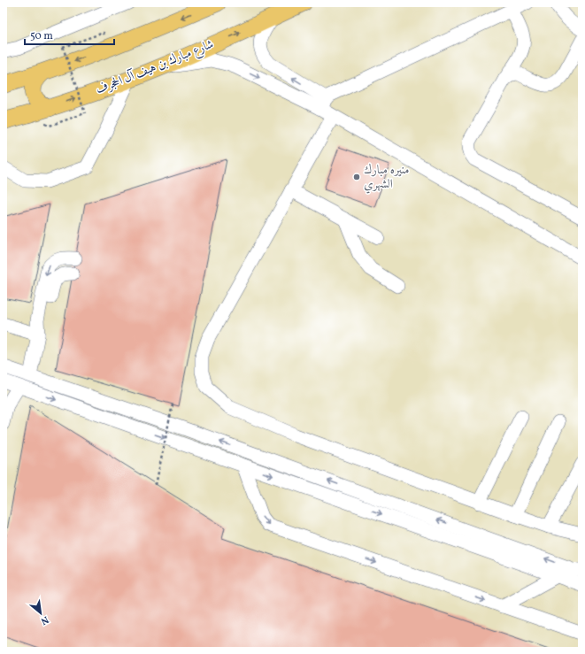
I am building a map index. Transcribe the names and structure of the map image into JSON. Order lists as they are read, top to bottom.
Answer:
{
  "streets": {
    "main road": ["شارع مبارك بن هيف آل الحجرف"]
  },
  "places": ["منيره مبارك الشهري"],
  "scale_bar": "50 m",
  "north": "bottom right"
}
